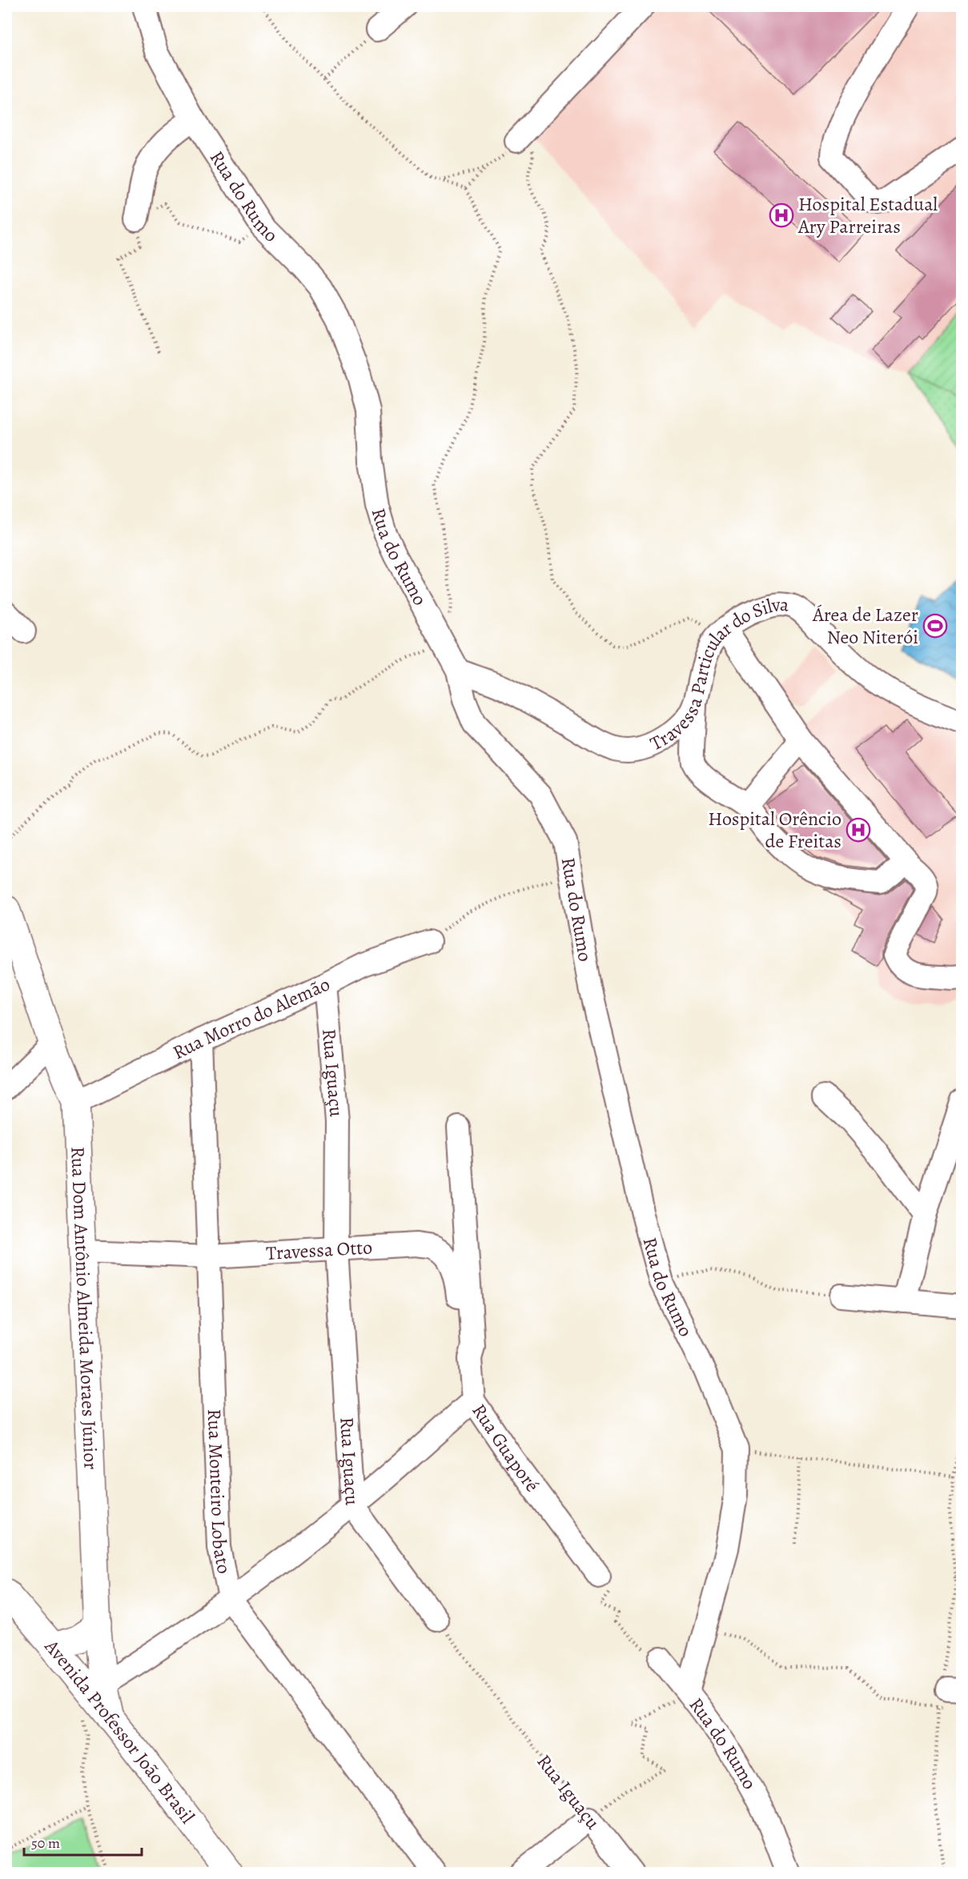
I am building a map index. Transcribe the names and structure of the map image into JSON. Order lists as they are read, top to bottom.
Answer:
{
  "streets": {
    "main road": ["Rua Dom Antônio Almeida Moraes Júnior", "Avenida Professor João Brasil"],
    "street": [
      "Rua do Rumo",
      "Travessa Particular do Silva",
      "Rua Morro do Alemão",
      "Rua Iguaçu",
      "Travessa Otto",
      "Rua Guaporé",
      "Rua Monteiro Lobato"
    ]
  },
  "crossings": [
    ["Rua do Rumo", "Travessa Particular do Silva"],
    ["Rua Morro do Alemão", "Rua Iguaçu"],
    ["Rua Morro do Alemão", "Rua Dom Antônio Almeida Moraes Júnior"],
    ["Rua Morro do Alemão", "Rua Monteiro Lobato"],
    ["Rua Iguaçu", "Travessa Otto"],
    ["Travessa Otto", "Rua Dom Antônio Almeida Moraes Júnior"],
    ["Travessa Otto", "Rua Guaporé"],
    ["Travessa Otto", "Rua Monteiro Lobato"],
    ["Rua Dom Antônio Almeida Moraes Júnior", "Avenida Professor João Brasil"]
  ],
  "places": {
    "hospital": ["Hospital Estadual Ary Parreiras", "Hospital Orêncio de Freitas"],
    "sports": ["Área de Lazer Neo Niterói"]
  },
  "scale_bar": "50 m"
}
